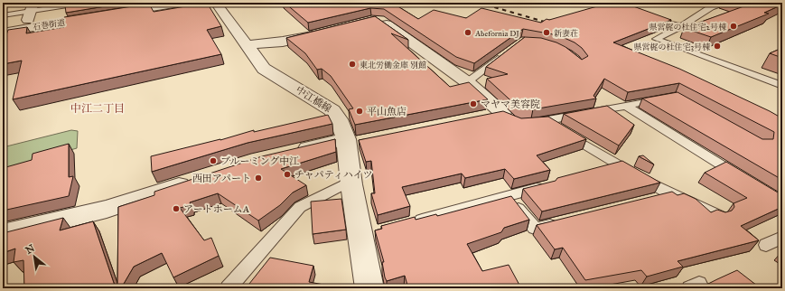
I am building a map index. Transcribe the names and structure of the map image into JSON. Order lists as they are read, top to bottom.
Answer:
{
  "streets": {
    "street": ["石巻街道", "中江橋線"]
  },
  "districts": ["中江二丁目"],
  "places": [
    "県営梶の杜住宅2号棟",
    "Abefornia DJ",
    "新妻荘",
    "県営梶の杜住宅3号棟",
    "東北労働金庫 別館",
    "マヤマ美容院",
    "平山魚店",
    "ブルーミング中江",
    "チャパティハイツ",
    "西田アパート",
    "アートホームA"
  ],
  "north": "top left"
}
